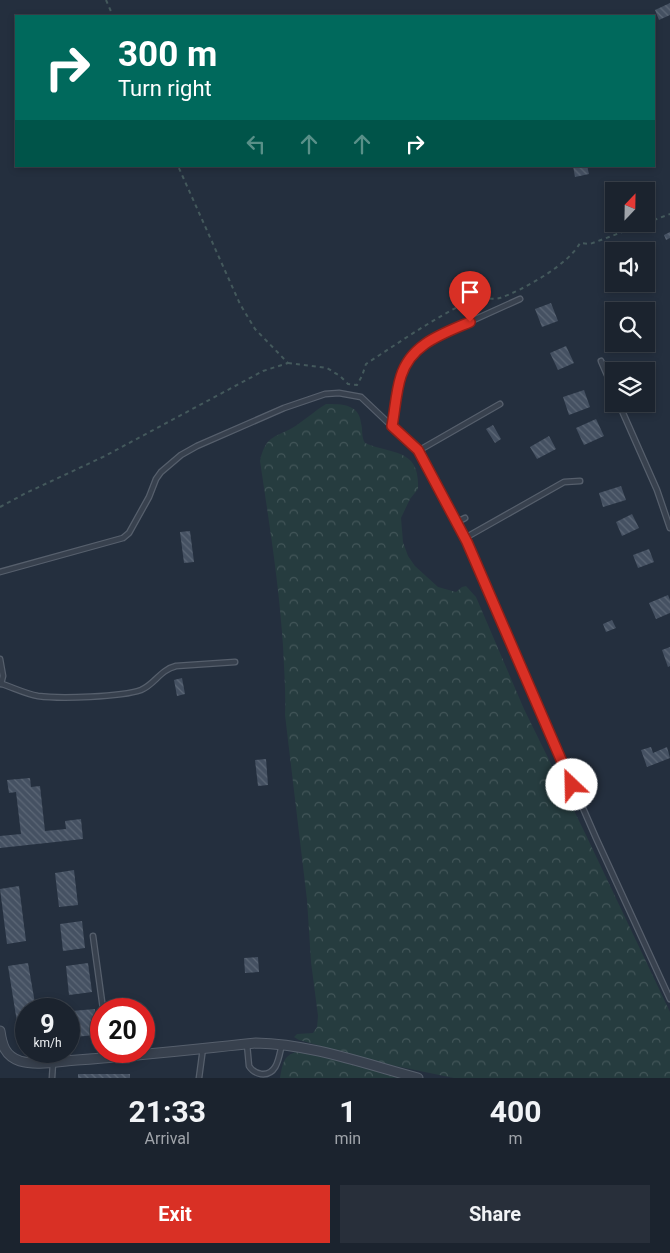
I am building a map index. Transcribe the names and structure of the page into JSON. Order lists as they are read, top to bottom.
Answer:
{
  "north": "top",
  "page": {
    "turn": ["300 m", "Turn right"],
    "speed": "9 km/h",
    "limit": "20",
    "eta": [
      "21:33",
      "Arrival",
      "1",
      "min",
      "400",
      "m"
    ],
    "buttons": ["Exit", "Share"]
  }
}
